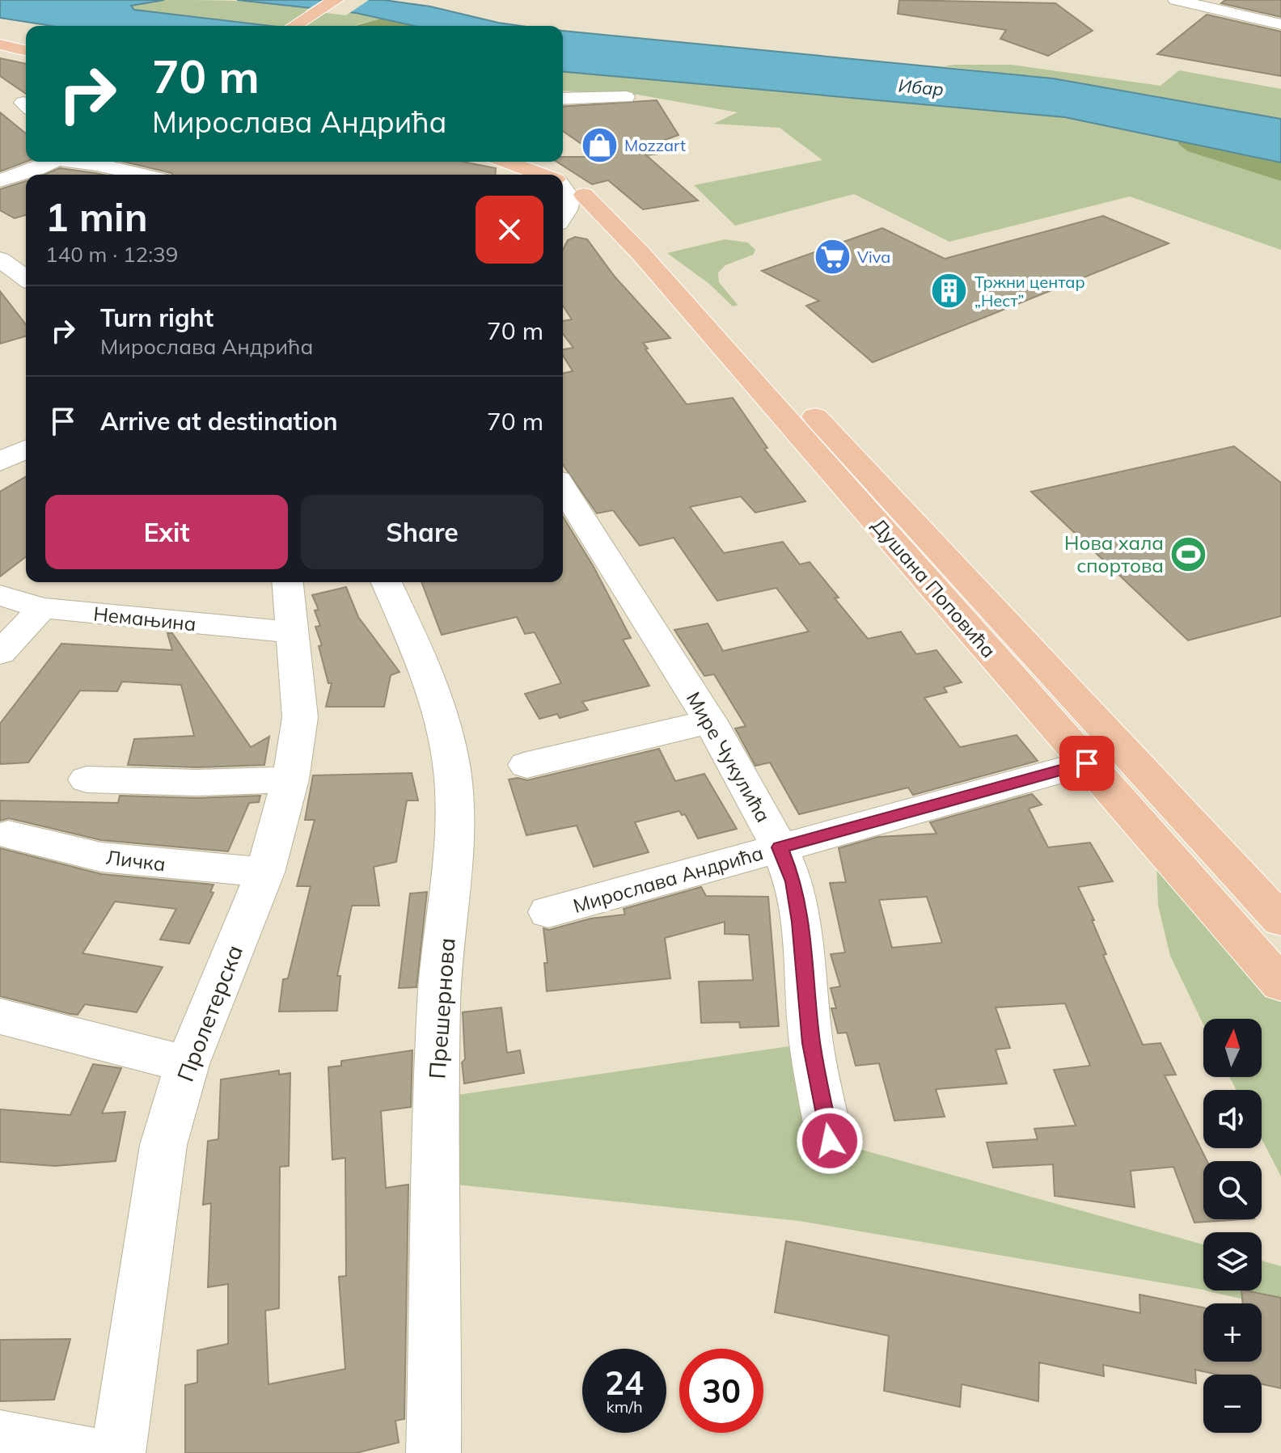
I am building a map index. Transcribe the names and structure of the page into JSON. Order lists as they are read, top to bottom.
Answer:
{
  "streets": {
    "main road": ["Душана Поповића"],
    "street": [
      "Немањина",
      "Мире Чукулића",
      "Личка",
      "Мирослава Андрића",
      "Прешернова",
      "Пролетерска"
    ]
  },
  "crossings": [
    ["Душана Поповића", "Мирослава Андрића"],
    ["Немањина", "Пролетерска"],
    ["Мире Чукулића", "Мирослава Андрића"],
    ["Личка", "Пролетерска"]
  ],
  "water": ["Ибар"],
  "places": {
    "shop": ["Mozzart"],
    "supermarket": ["Viva"],
    "building": ["Тржни центар „Нест”"],
    "sports": ["Нова хала спортова"]
  },
  "north": "top",
  "page": {
    "turn": ["70 m", "Мирослава Андрића"],
    "heading": ["1 min", "140 m · 12:39"],
    "list": [
      {
        "name": "Turn right",
        "note": "Мирослава Андрића",
        "value": "70 m"
      },
      {
        "name": "Arrive at destination",
        "value": "70 m"
      }
    ],
    "buttons": ["Exit", "Share"],
    "map_buttons": ["+", "−"],
    "speed": "24 km/h",
    "limit": "30"
  }
}
